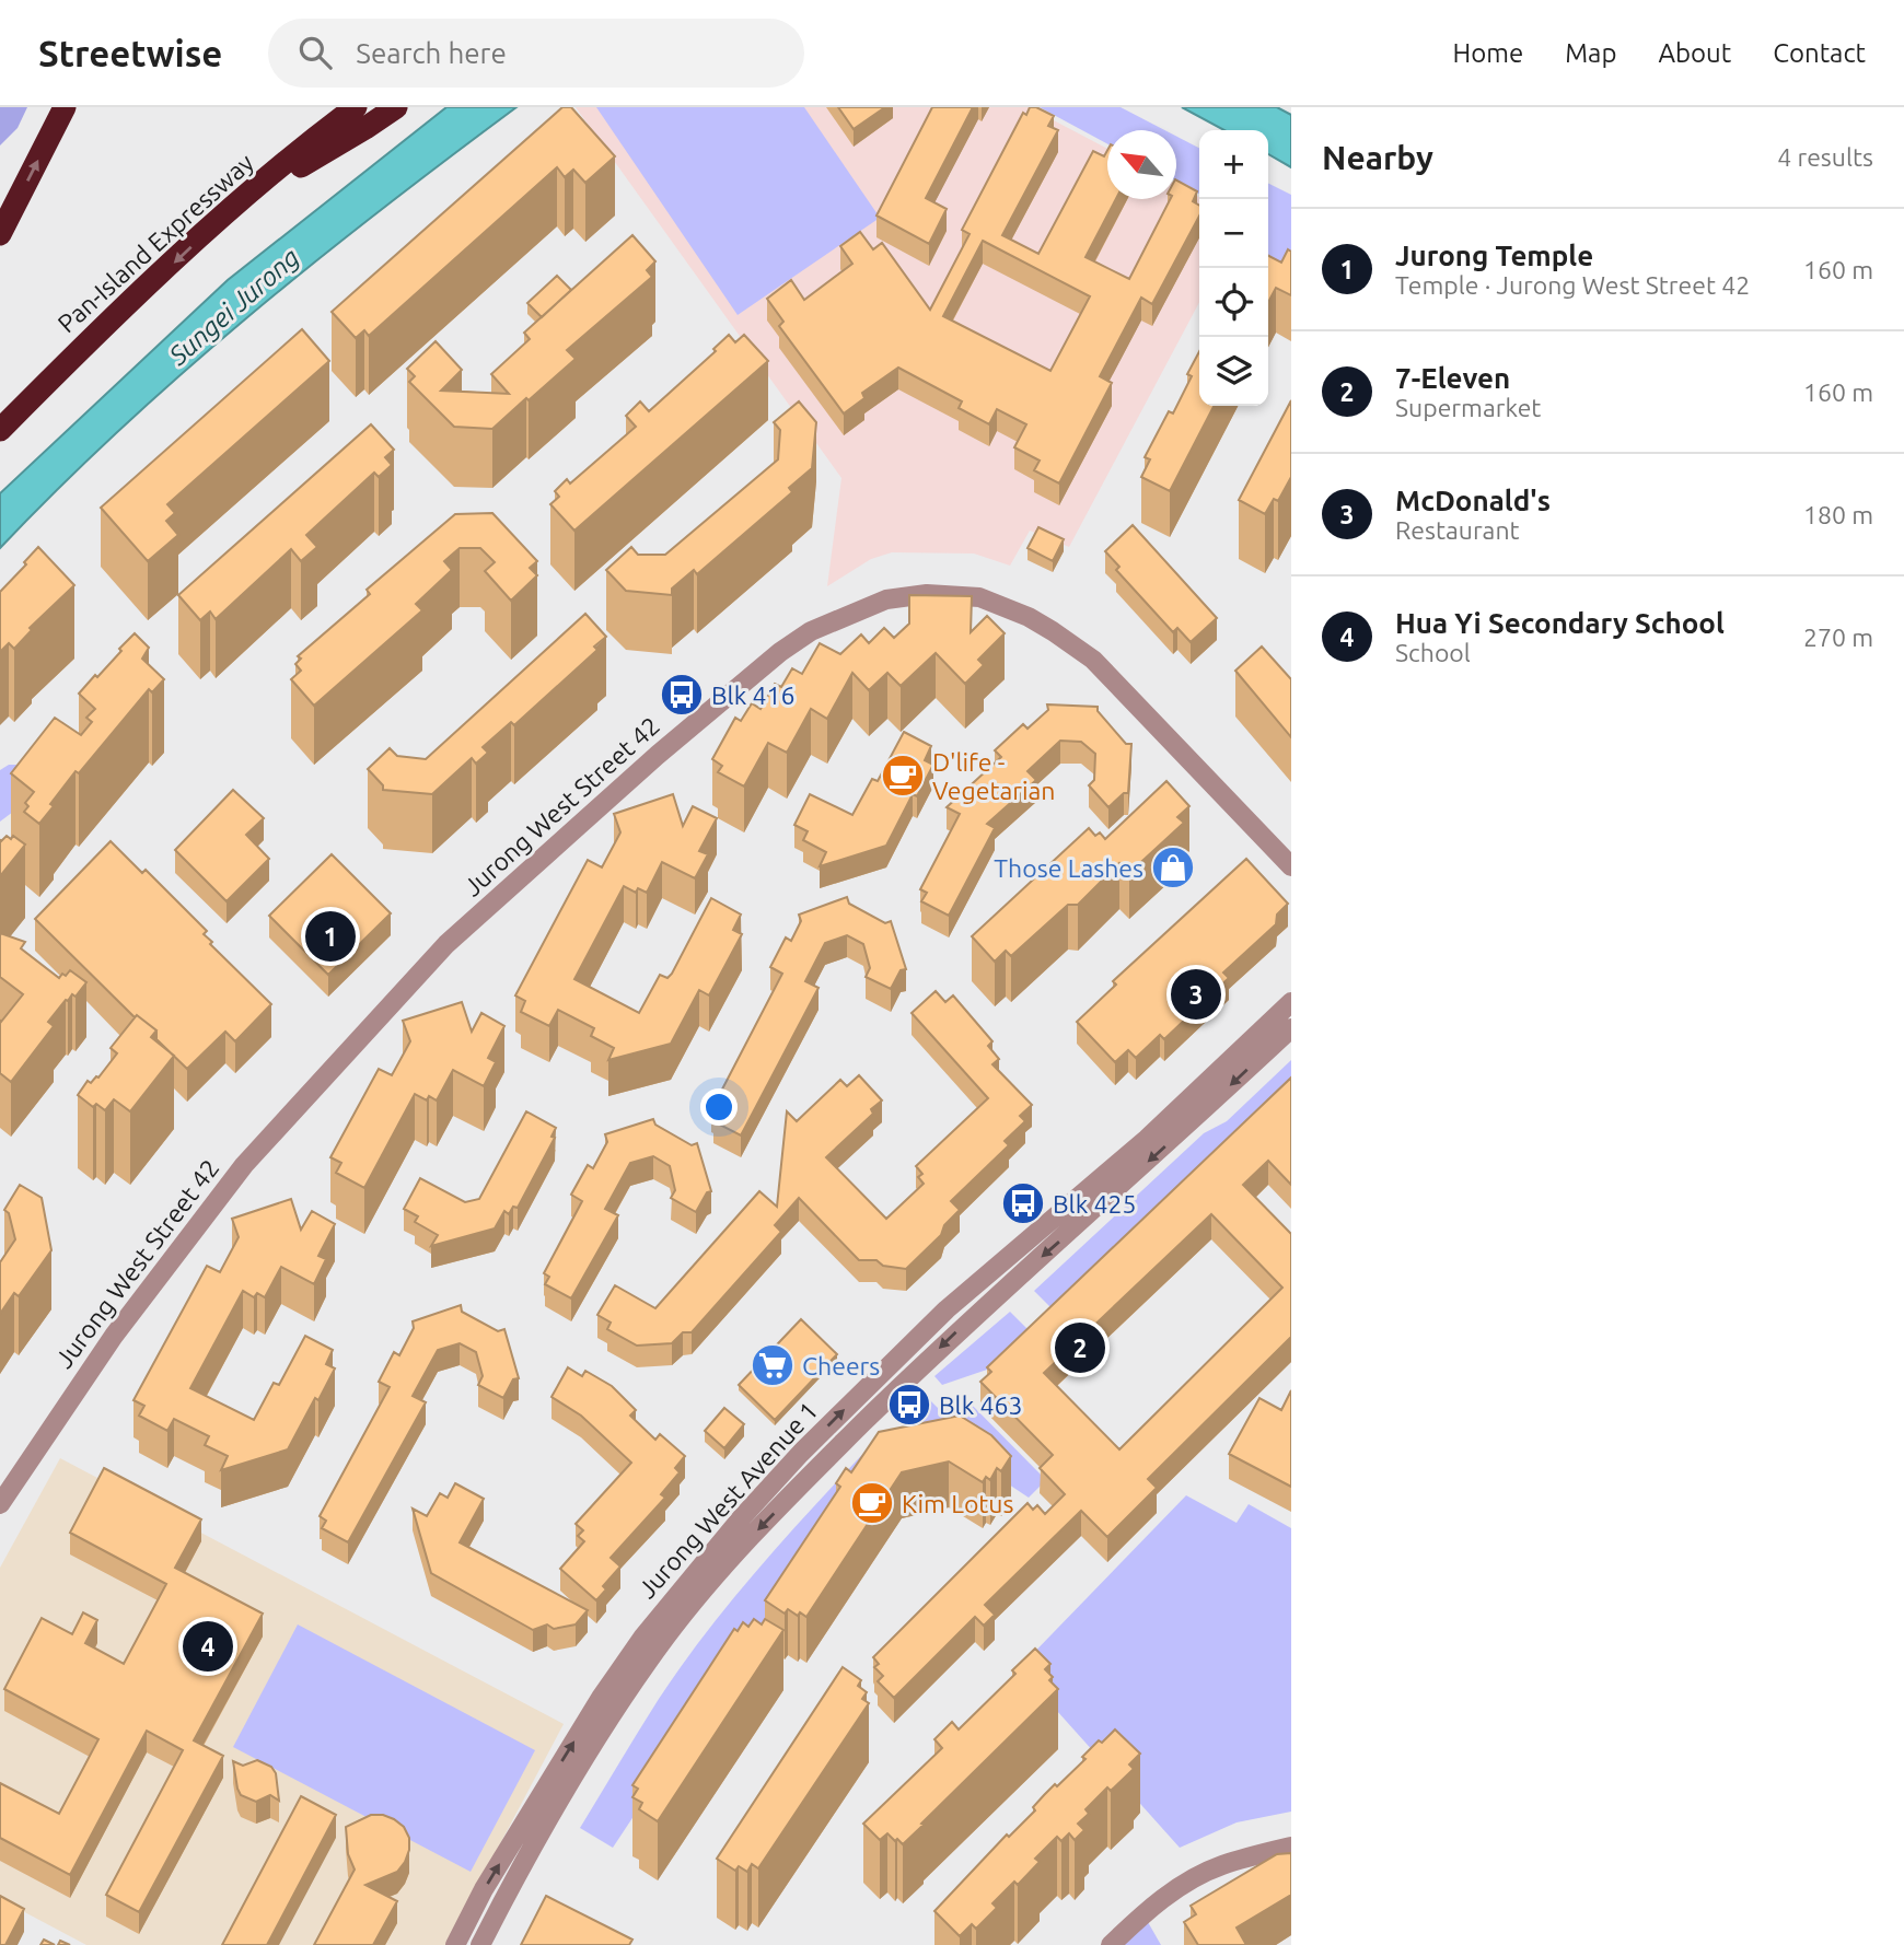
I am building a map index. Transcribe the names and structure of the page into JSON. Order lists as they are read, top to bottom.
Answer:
{
  "streets": {
    "highway": ["Pan-Island Expressway"],
    "street": ["Jurong West Street 42", "Jurong West Avenue 1"]
  },
  "water": ["Sungei Jurong"],
  "places": {
    "bus stop": ["Blk 416", "Blk 425", "Blk 463"],
    "cafe": ["D'life - Vegetarian", "Kim Lotus"],
    "shop": ["Those Lashes"],
    "supermarket": ["Cheers"]
  },
  "north": "top left",
  "page": {
    "header": "Streetwise",
    "search": "Search here",
    "nav": [
      "Home",
      "Map",
      "About",
      "Contact"
    ],
    "heading": ["Nearby", "4 results"],
    "map_buttons": ["+", "−"],
    "list": [
      {
        "mark": "1",
        "name": "Jurong Temple",
        "note": "Temple · Jurong West Street 42",
        "value": "160 m"
      },
      {
        "mark": "2",
        "name": "7-Eleven",
        "note": "Supermarket",
        "value": "160 m"
      },
      {
        "mark": "3",
        "name": "McDonald's",
        "note": "Restaurant",
        "value": "180 m"
      },
      {
        "mark": "4",
        "name": "Hua Yi Secondary School",
        "note": "School",
        "value": "270 m"
      }
    ],
    "pins": [
      "1",
      "3",
      "2",
      "4"
    ]
  }
}
